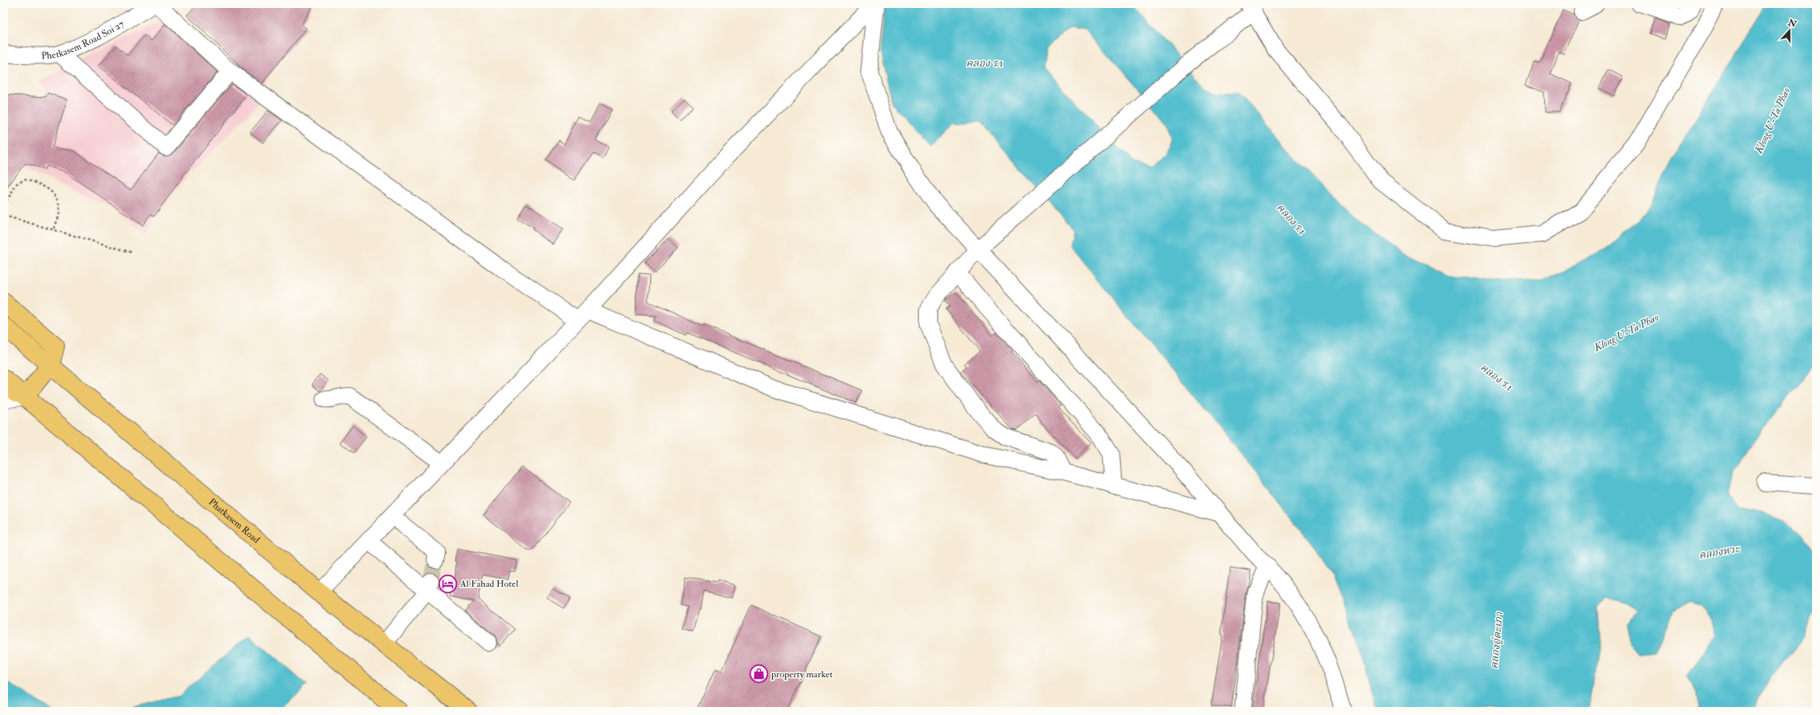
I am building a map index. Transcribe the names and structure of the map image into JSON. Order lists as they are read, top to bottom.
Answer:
{
  "streets": {
    "highway": ["Phatkasem Road"],
    "street": ["Phetkasem Road Soi 27"]
  },
  "water": [
    "คลอง ร.1",
    "Klong U-Ta Phao",
    "คลองหวะ",
    "คลองอู่ตะเภา"
  ],
  "places": {
    "hotel": ["Al Fahad Hotel"],
    "shop": ["property market"]
  },
  "north": "top"
}
